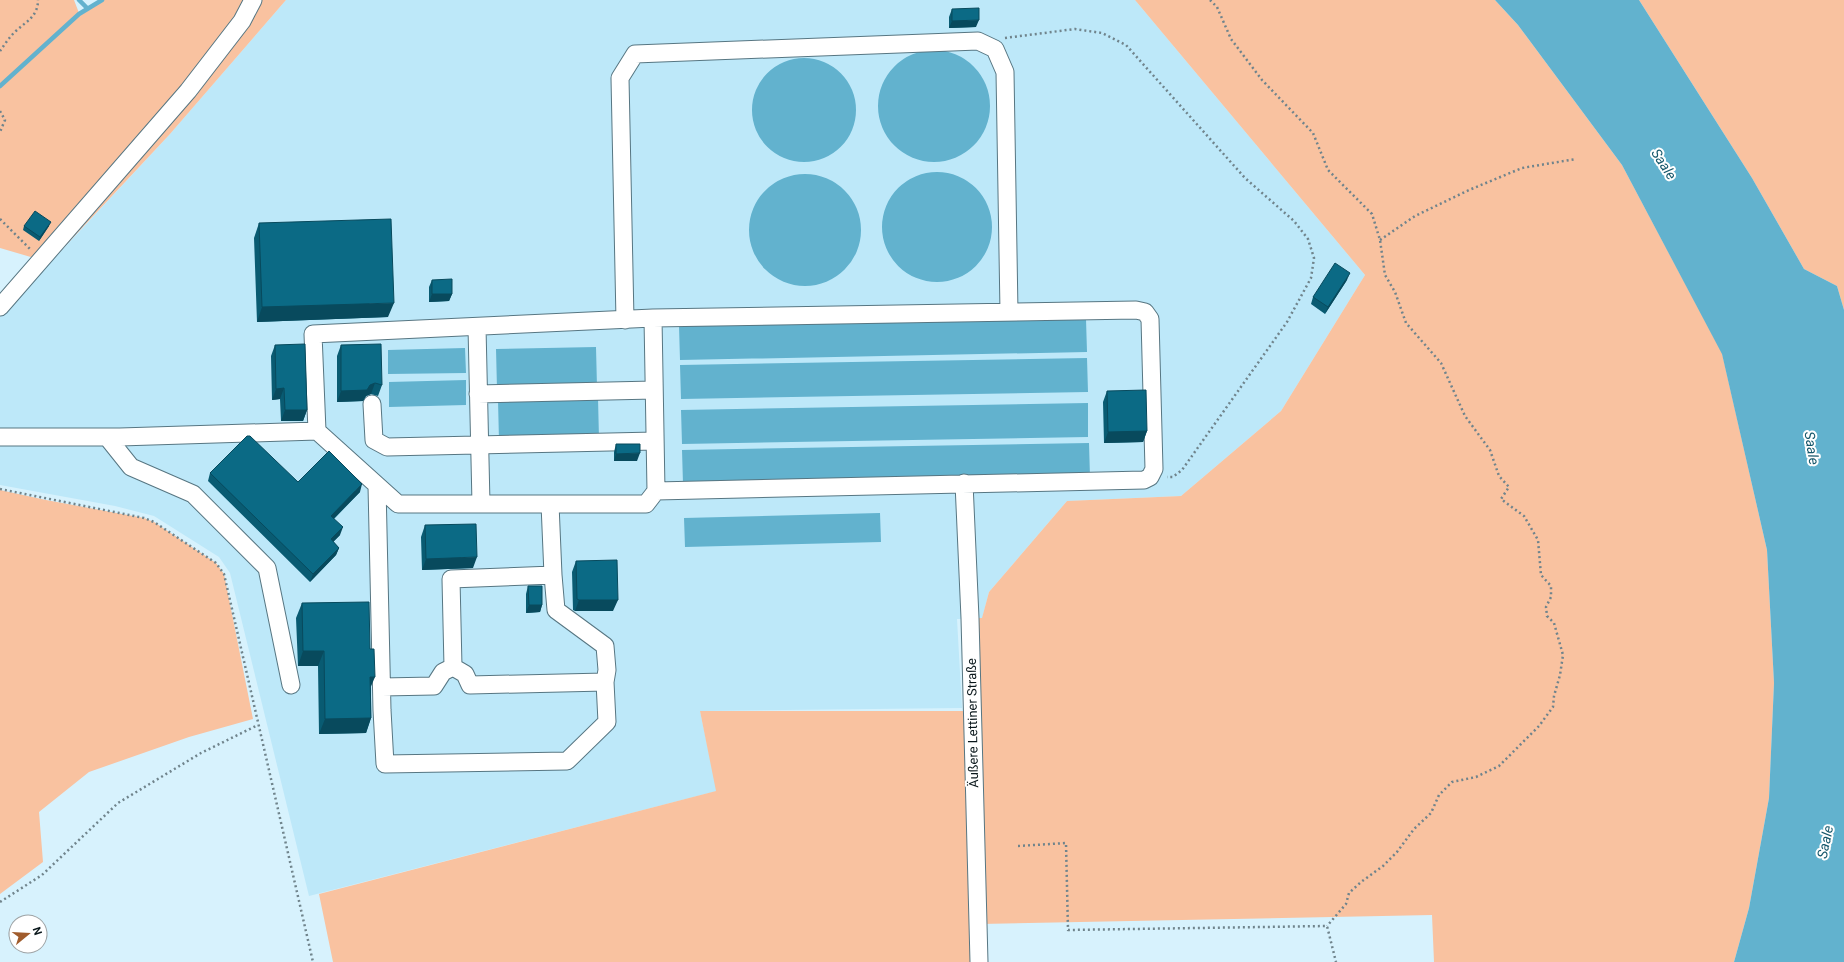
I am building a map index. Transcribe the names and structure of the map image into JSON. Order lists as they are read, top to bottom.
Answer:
{
  "streets": {
    "street": ["Äußere Lettiner Straße"]
  },
  "water": ["Saale"],
  "north": "right"
}
